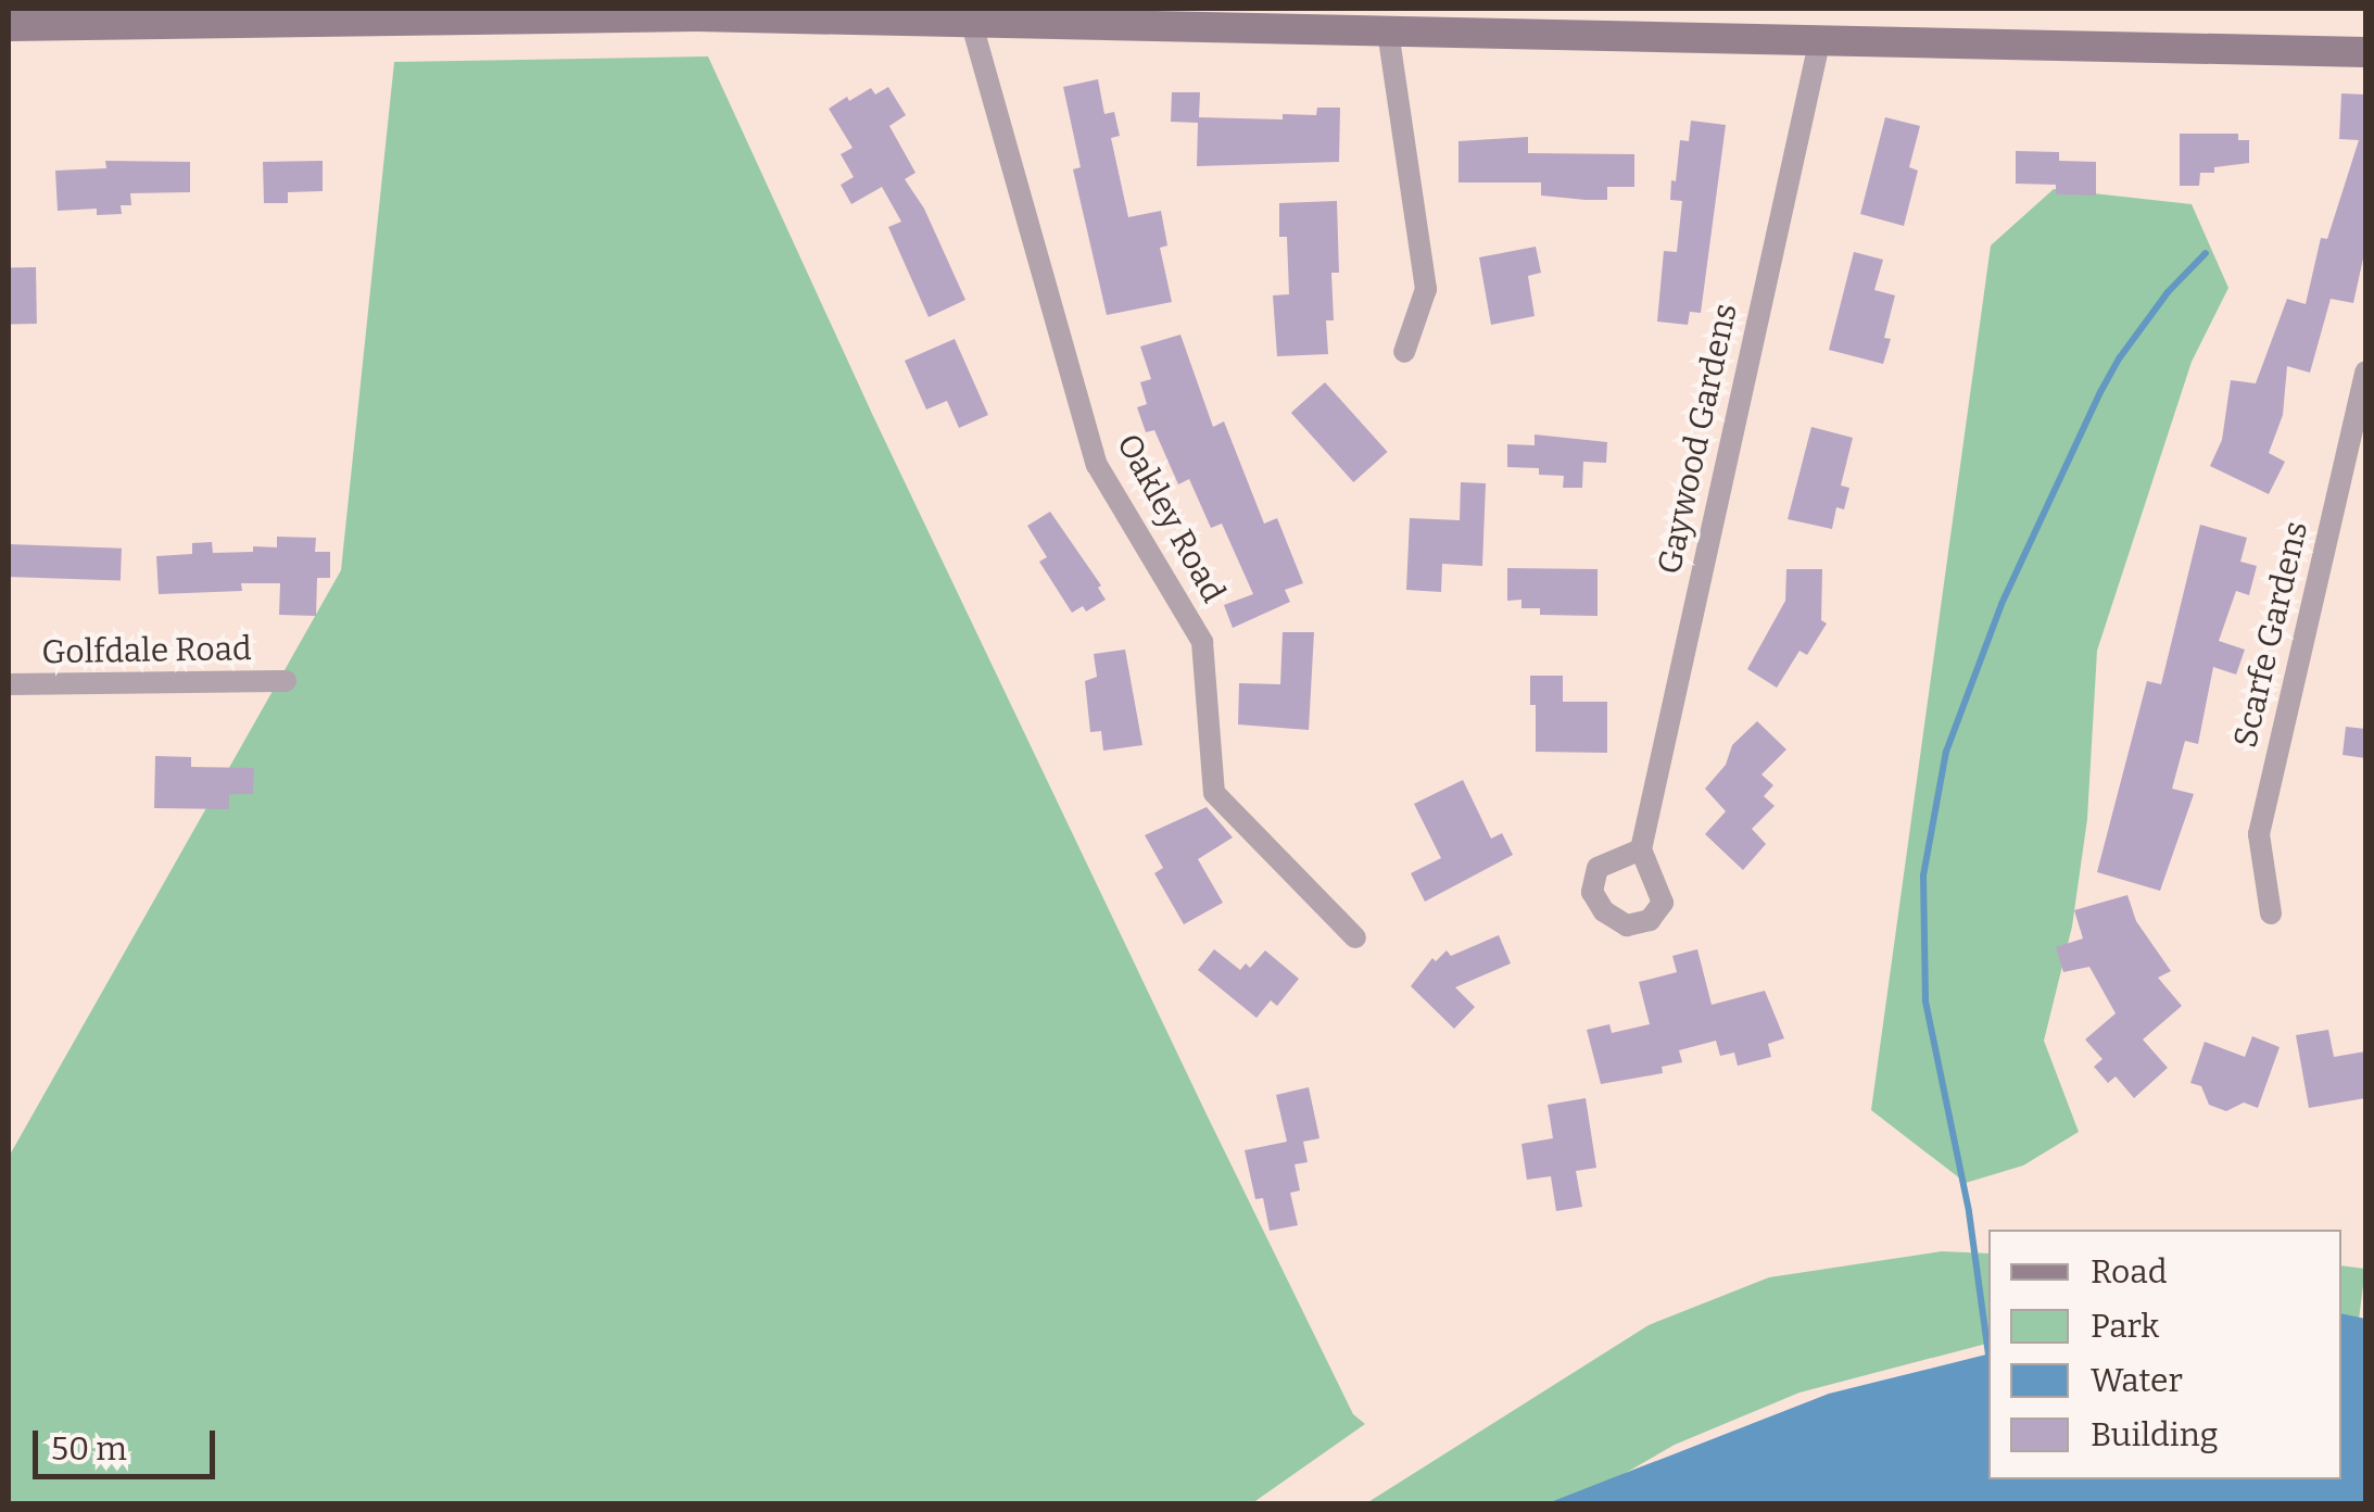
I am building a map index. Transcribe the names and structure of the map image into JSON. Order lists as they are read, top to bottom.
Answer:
{
  "streets": {
    "street": [
      "Gaywood Gardens",
      "Oakley Road",
      "Scarfe Gardens",
      "Golfdale Road"
    ]
  },
  "legend": [
    "Road",
    "Park",
    "Water",
    "Building"
  ],
  "scale_bar": "50 m"
}
